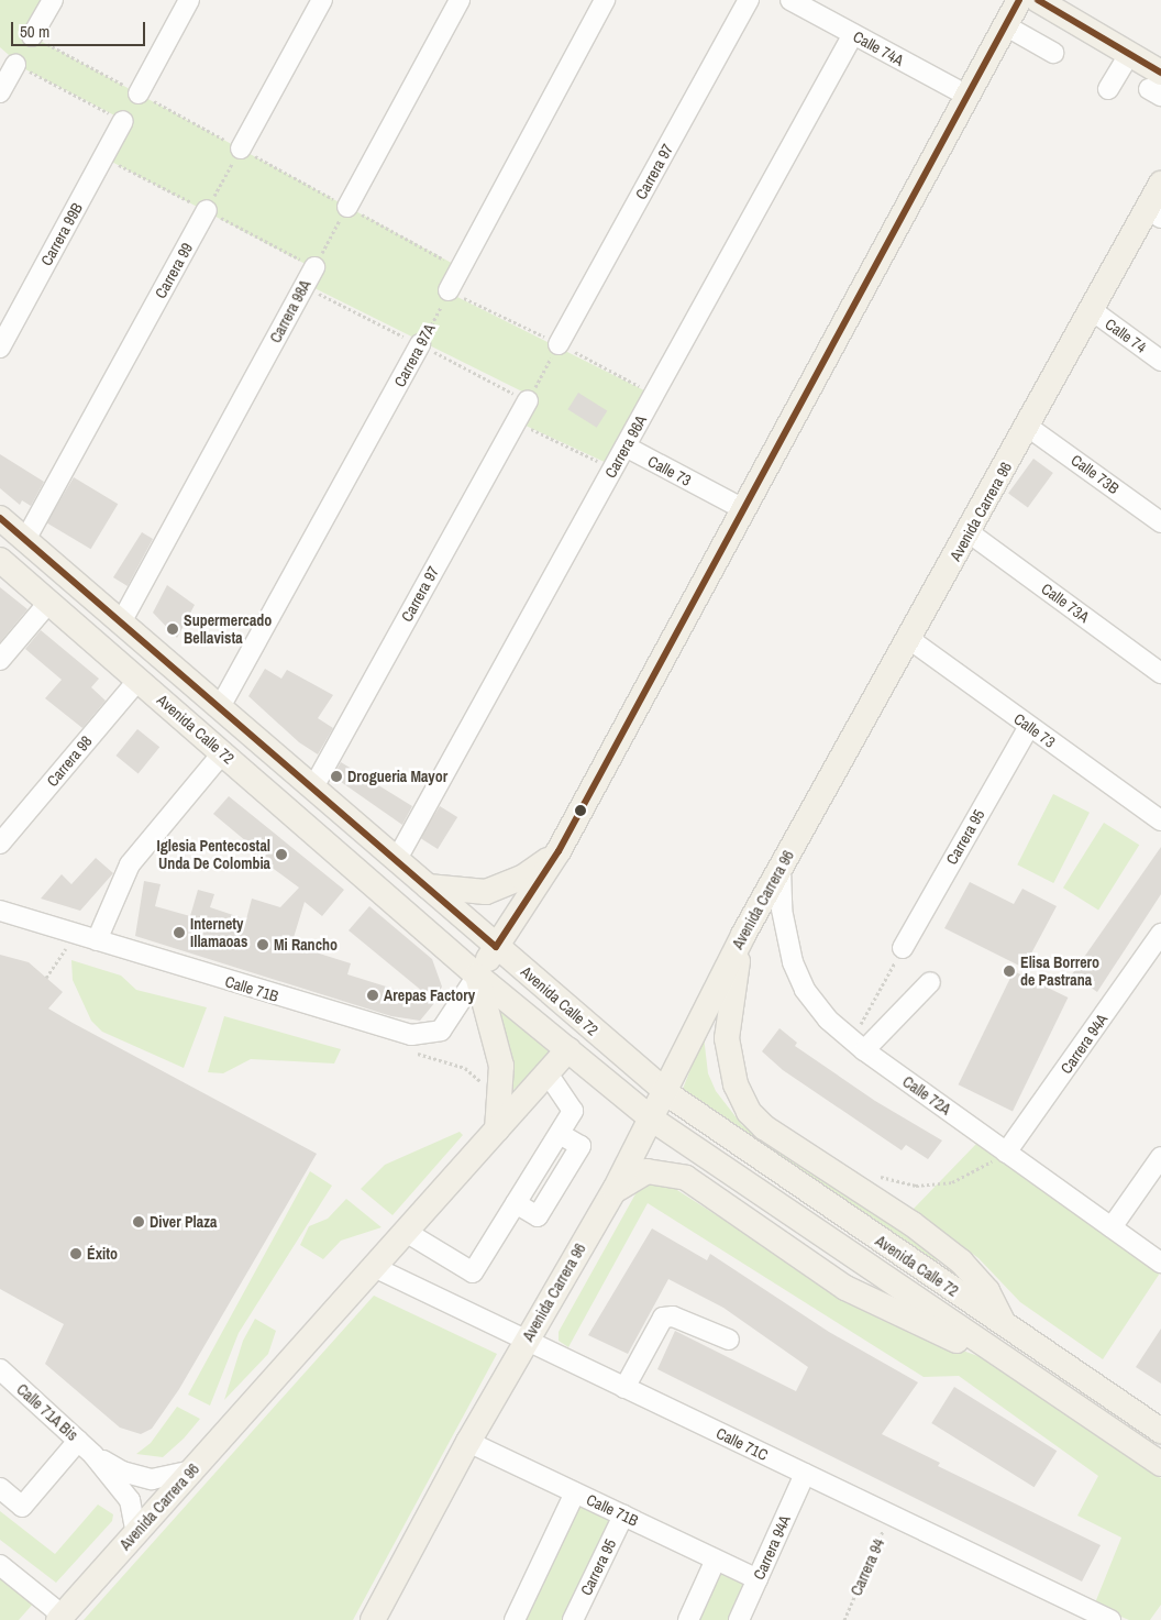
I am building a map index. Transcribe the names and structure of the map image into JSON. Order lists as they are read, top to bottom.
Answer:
{
  "streets": {
    "main road": ["Avenida Carrera 96", "Avenida Calle 72"],
    "street": [
      "Calle 74A",
      "Carrera 97",
      "Carrera 99B",
      "Carrera 99",
      "Carrera 98A",
      "Calle 74",
      "Carrera 97A",
      "Carrera 96A",
      "Calle 73",
      "Calle 73B",
      "Calle 73A",
      "Carrera 98",
      "Carrera 95",
      "Calle 71B",
      "Carrera 94A",
      "Calle 72A",
      "Calle 71A Bis",
      "Calle 71C"
    ],
    "path": ["Carrera 94"]
  },
  "crossings": [
    ["Calle 74A", "Carrera 96A"],
    ["Carrera 97", "Avenida Calle 72"],
    ["Carrera 99", "Avenida Calle 72"],
    ["Carrera 98A", "Avenida Calle 72"],
    ["Calle 74", "Avenida Carrera 96"],
    ["Carrera 97A", "Avenida Calle 72"],
    ["Carrera 96A", "Calle 73"],
    ["Carrera 96A", "Avenida Calle 72"],
    ["Calle 73", "Avenida Carrera 96"],
    ["Calle 73", "Carrera 95"],
    ["Calle 73B", "Avenida Carrera 96"],
    ["Avenida Carrera 96", "Calle 73A"],
    ["Avenida Carrera 96", "Avenida Calle 72"],
    ["Avenida Carrera 96", "Calle 71B"],
    ["Avenida Carrera 96", "Calle 72A"],
    ["Avenida Carrera 96", "Calle 71A Bis"],
    ["Avenida Carrera 96", "Calle 71C"],
    ["Avenida Calle 72", "Carrera 98"],
    ["Avenida Calle 72", "Calle 71B"],
    ["Carrera 95", "Calle 71B"],
    ["Calle 71B", "Carrera 94A"],
    ["Carrera 94A", "Calle 72A"],
    ["Carrera 94A", "Calle 71C"],
    ["Calle 71C", "Carrera 94"]
  ],
  "places": [
    "Supermercado Bellavista",
    "Drogueria Mayor",
    "Iglesia Pentecostal Unda De Colombia",
    "Internety Illamaoas",
    "Mi Rancho",
    "Elisa Borrero de Pastrana",
    "Arepas Factory",
    "Diver Plaza",
    "Éxito"
  ],
  "scale_bar": "50 m"
}
